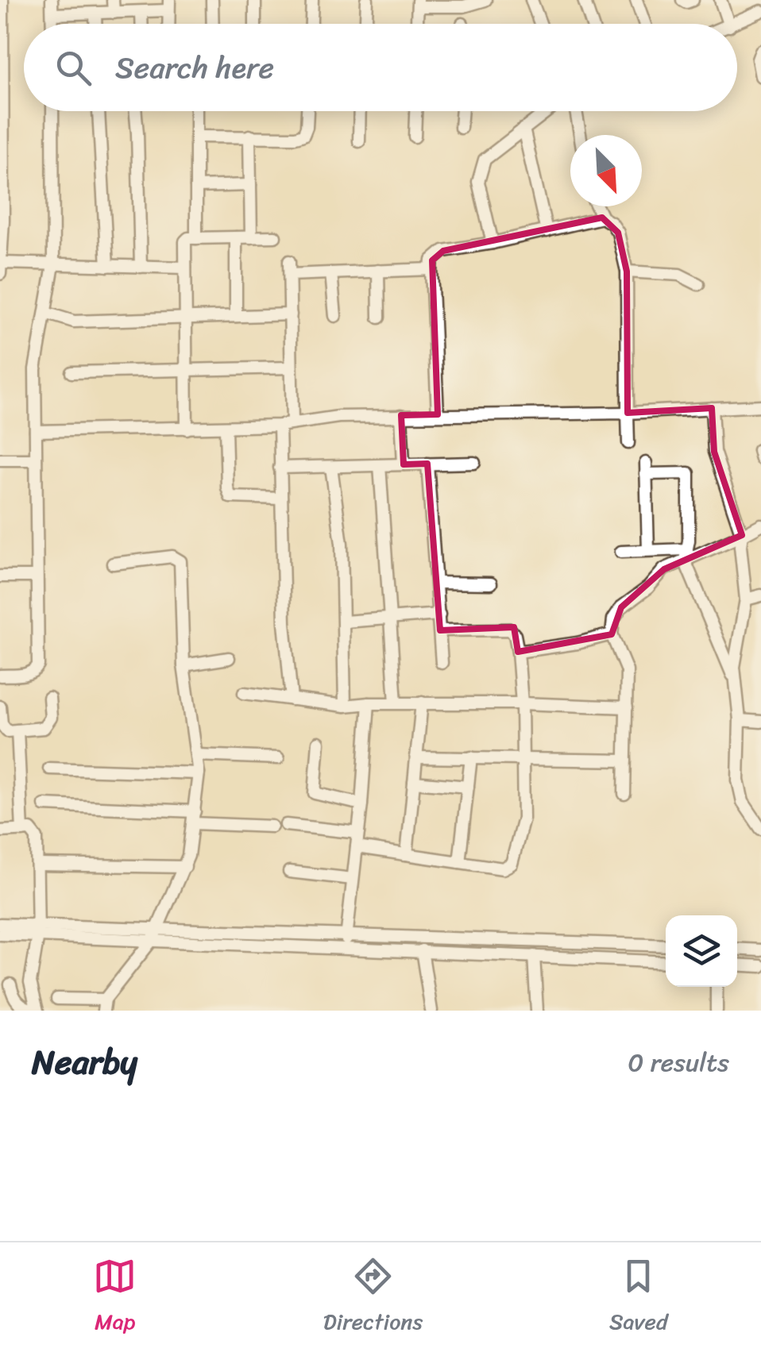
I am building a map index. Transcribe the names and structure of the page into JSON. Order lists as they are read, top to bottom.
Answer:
{
  "north": "bottom right",
  "page": {
    "search": "Search here",
    "heading": ["Nearby", "0 results"],
    "nav": ["Map", "Directions", "Saved"]
  }
}
